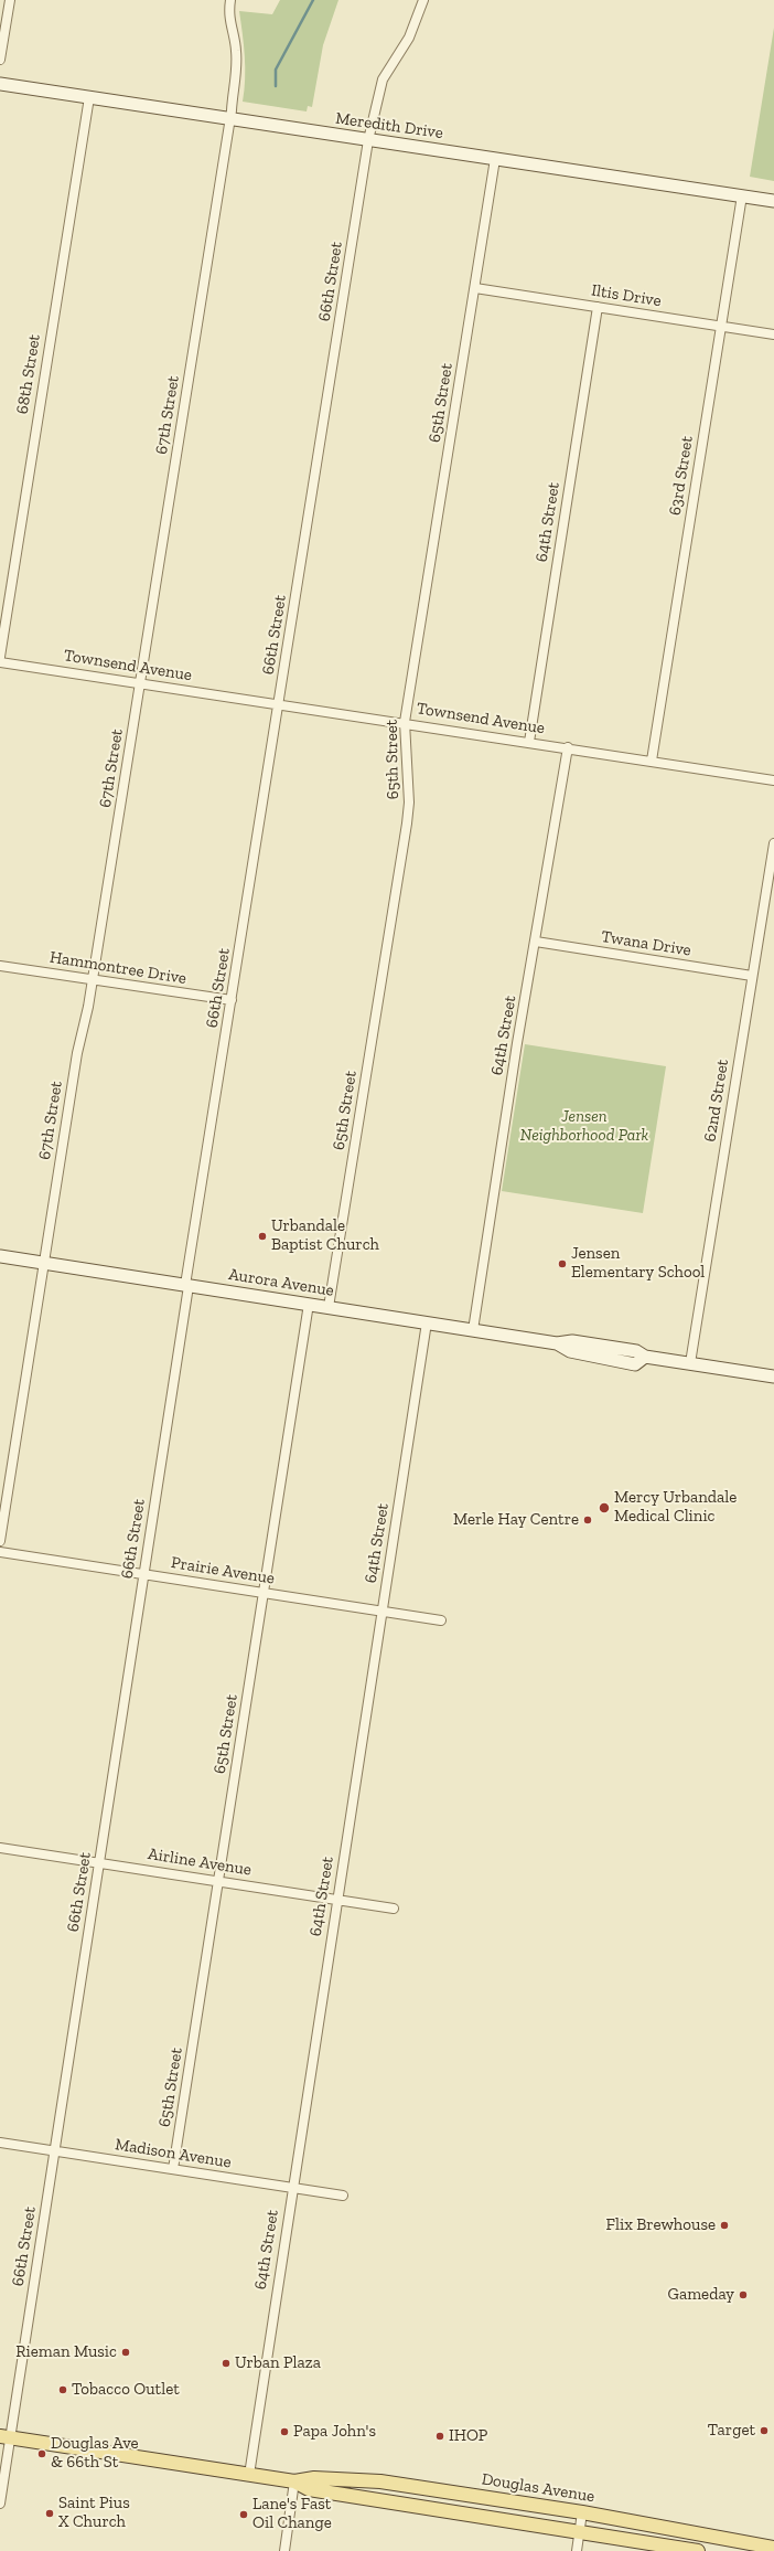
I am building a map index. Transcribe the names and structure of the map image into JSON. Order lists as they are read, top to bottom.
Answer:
{
  "streets": {
    "main road": ["Douglas Avenue"],
    "street": [
      "Meredith Drive",
      "66th Street",
      "Iltis Drive",
      "68th Street",
      "65th Street",
      "67th Street",
      "63rd Street",
      "64th Street",
      "Townsend Avenue",
      "Twana Drive",
      "Hammontree Drive",
      "62nd Street",
      "Aurora Avenue",
      "Prairie Avenue",
      "Airline Avenue",
      "Madison Avenue"
    ]
  },
  "crossings": [
    ["Meredith Drive", "66th Street"],
    ["Meredith Drive", "68th Street"],
    ["Meredith Drive", "65th Street"],
    ["Meredith Drive", "67th Street"],
    ["Meredith Drive", "63rd Street"],
    ["66th Street", "Townsend Avenue"],
    ["66th Street", "Hammontree Drive"],
    ["66th Street", "Aurora Avenue"],
    ["66th Street", "Prairie Avenue"],
    ["66th Street", "Airline Avenue"],
    ["66th Street", "Madison Avenue"],
    ["66th Street", "Douglas Avenue"],
    ["Iltis Drive", "65th Street"],
    ["Iltis Drive", "63rd Street"],
    ["Iltis Drive", "64th Street"],
    ["65th Street", "Townsend Avenue"],
    ["65th Street", "Aurora Avenue"],
    ["65th Street", "Prairie Avenue"],
    ["65th Street", "Airline Avenue"],
    ["65th Street", "Madison Avenue"],
    ["67th Street", "Townsend Avenue"],
    ["67th Street", "Hammontree Drive"],
    ["67th Street", "Aurora Avenue"],
    ["63rd Street", "Townsend Avenue"],
    ["64th Street", "Townsend Avenue"],
    ["64th Street", "Twana Drive"],
    ["64th Street", "Aurora Avenue"],
    ["64th Street", "Prairie Avenue"],
    ["64th Street", "Airline Avenue"],
    ["64th Street", "Madison Avenue"],
    ["64th Street", "Douglas Avenue"],
    ["Twana Drive", "62nd Street"],
    ["62nd Street", "Aurora Avenue"]
  ],
  "parks": ["Jensen Neighborhood Park"],
  "places": [
    "Urbandale Baptist Church",
    "Jensen Elementary School",
    "Mercy Urbandale Medical Clinic",
    "Merle Hay Centre",
    "Flix Brewhouse",
    "Gameday",
    "Rieman Music",
    "Urban Plaza",
    "Tobacco Outlet",
    "Target",
    "Papa John's",
    "IHOP",
    "Douglas Ave & 66th St",
    "Saint Pius X Church",
    "Lane's Fast Oil Change"
  ]
}
